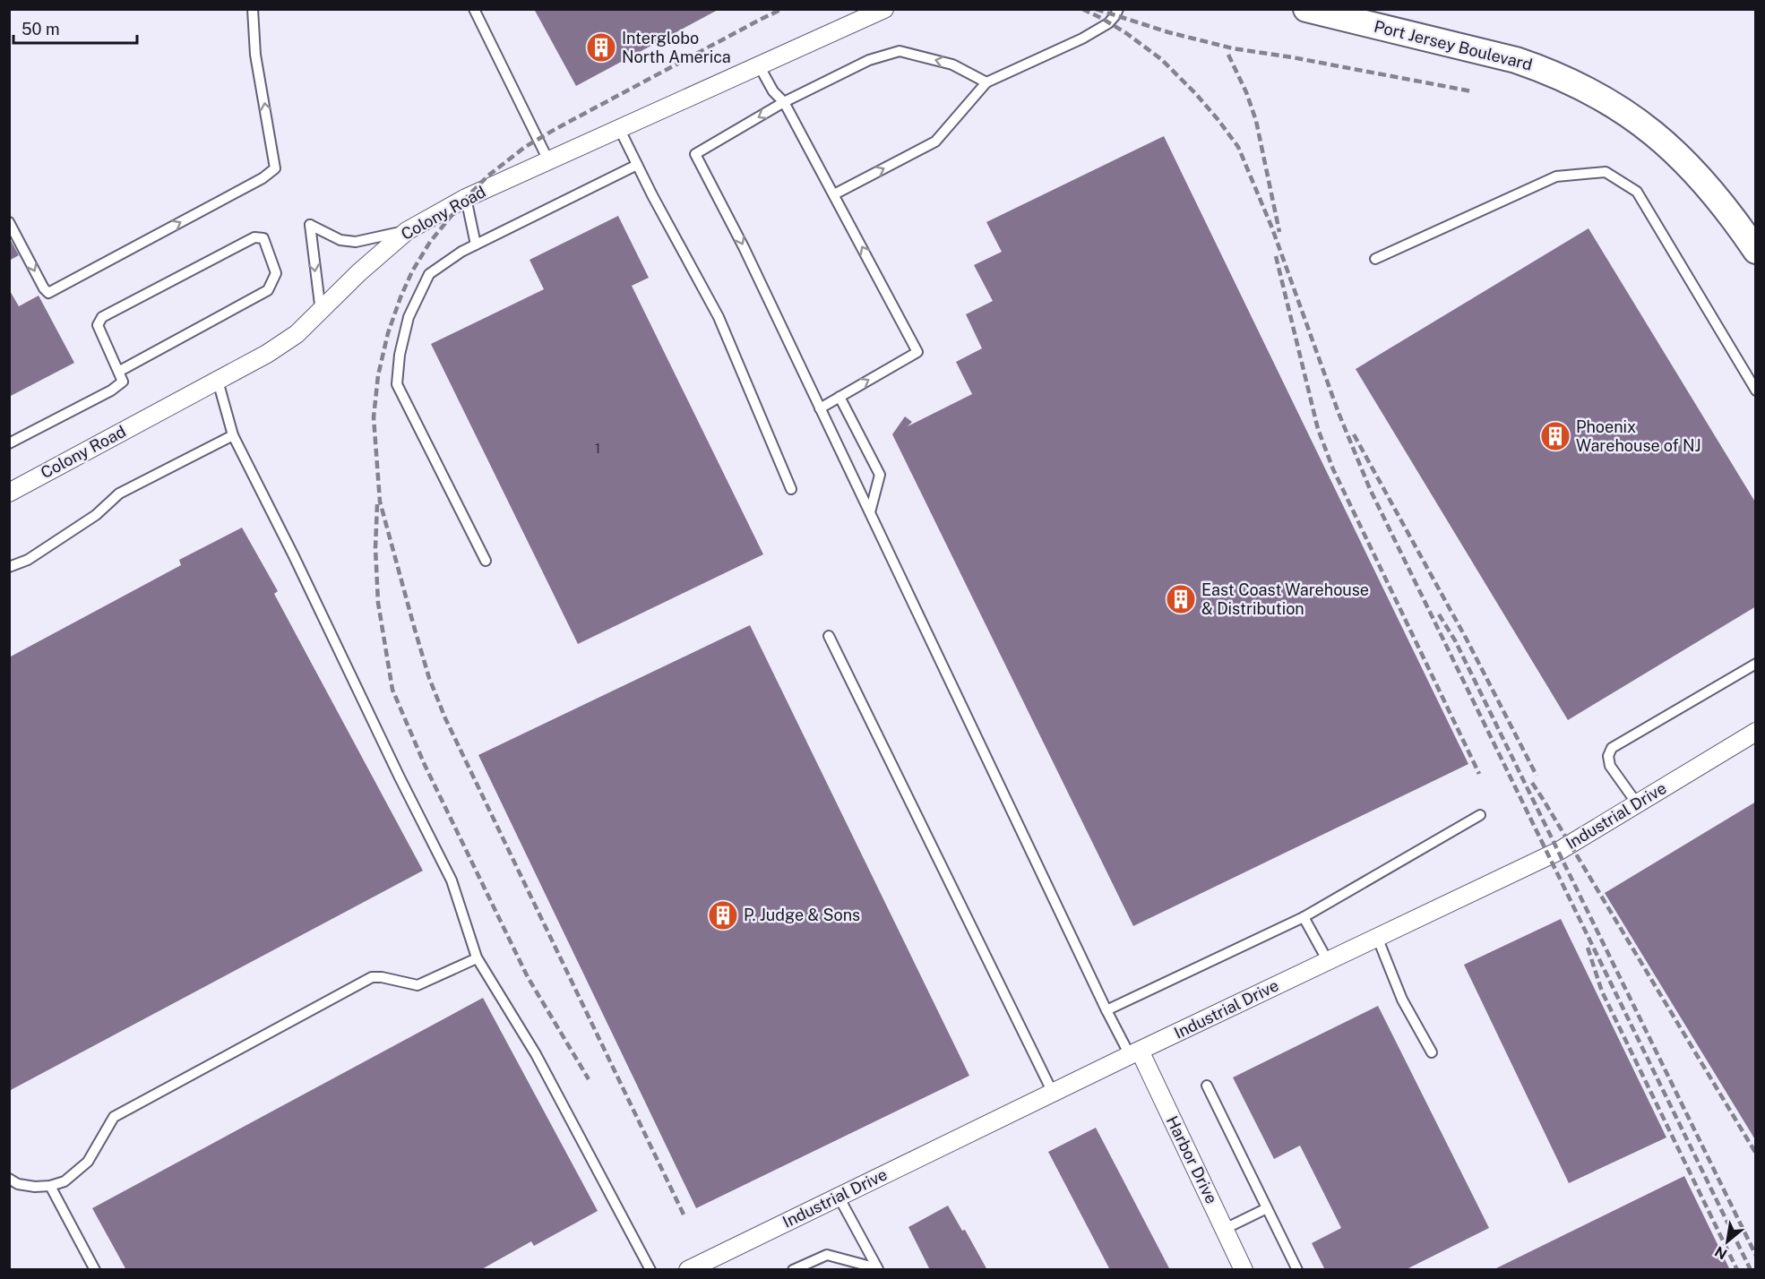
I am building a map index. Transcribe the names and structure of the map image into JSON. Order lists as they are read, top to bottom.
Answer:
{
  "streets": {
    "street": [
      "Port Jersey Boulevard",
      "Colony Road",
      "Industrial Drive",
      "Harbor Drive"
    ]
  },
  "crossings": [
    ["Industrial Drive", "Harbor Drive"]
  ],
  "places": {
    "building": [
      "Interglobo North America",
      "Phoenix Warehouse of NJ",
      "East Coast Warehouse & Distribution",
      "P. Judge & Sons"
    ]
  },
  "house_numbers": ["1"],
  "scale_bar": "50 m",
  "north": "bottom left"
}
